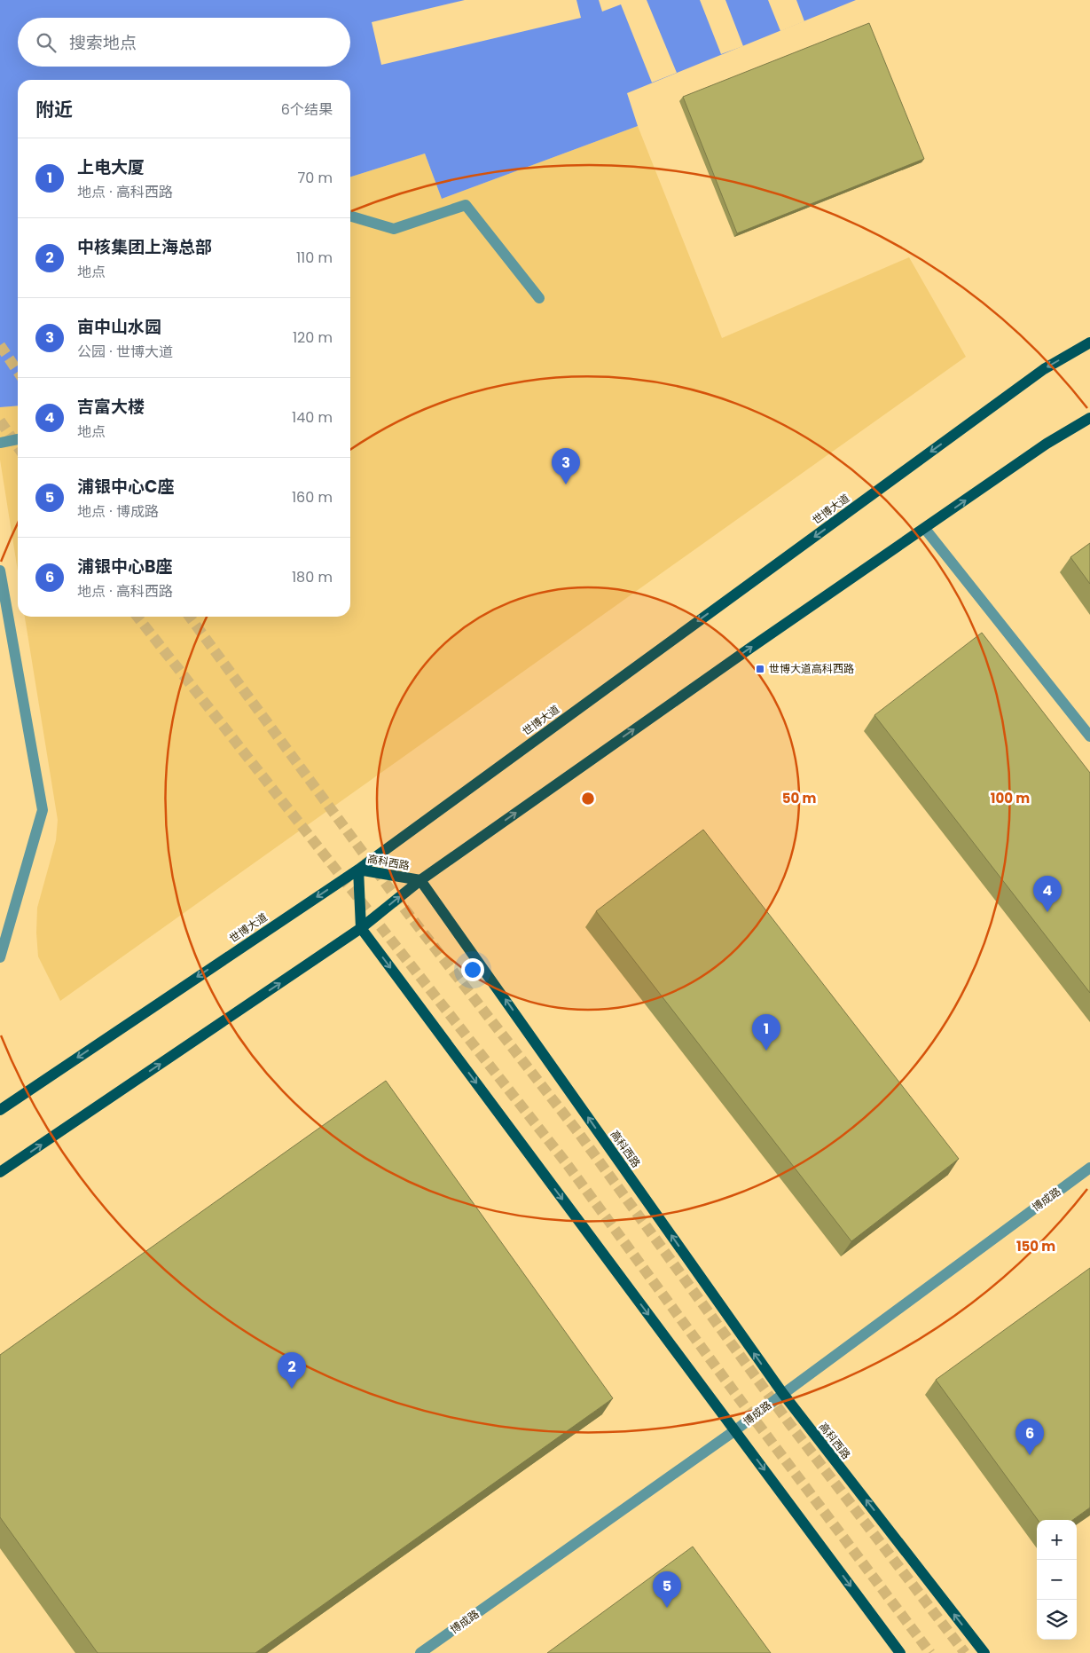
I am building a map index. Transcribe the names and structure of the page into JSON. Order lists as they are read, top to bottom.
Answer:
{
  "streets": {
    "main road": ["世博大道", "高科西路"],
    "street": ["博成路"]
  },
  "crossings": [
    ["世博大道", "高科西路"],
    ["高科西路", "博成路"]
  ],
  "places": {
    "transit": ["世博大道高科西路"]
  },
  "page": {
    "search": "搜索地点",
    "heading": ["附近", "6个结果"],
    "list": [
      {
        "mark": "1",
        "name": "上电大厦",
        "note": "地点 · 高科西路",
        "value": "70 m"
      },
      {
        "mark": "2",
        "name": "中核集团上海总部",
        "note": "地点",
        "value": "110 m"
      },
      {
        "mark": "3",
        "name": "亩中山水园",
        "note": "公园 · 世博大道",
        "value": "120 m"
      },
      {
        "mark": "4",
        "name": "吉富大楼",
        "note": "地点",
        "value": "140 m"
      },
      {
        "mark": "5",
        "name": "浦银中心C座",
        "note": "地点 · 博成路",
        "value": "160 m"
      },
      {
        "mark": "6",
        "name": "浦银中心B座",
        "note": "地点 · 高科西路",
        "value": "180 m"
      }
    ],
    "pins": [
      "3",
      "4",
      "1",
      "2",
      "6",
      "5"
    ],
    "map_buttons": ["+", "−"]
  },
  "rings": ["50 m", "100 m", "150 m"]
}
